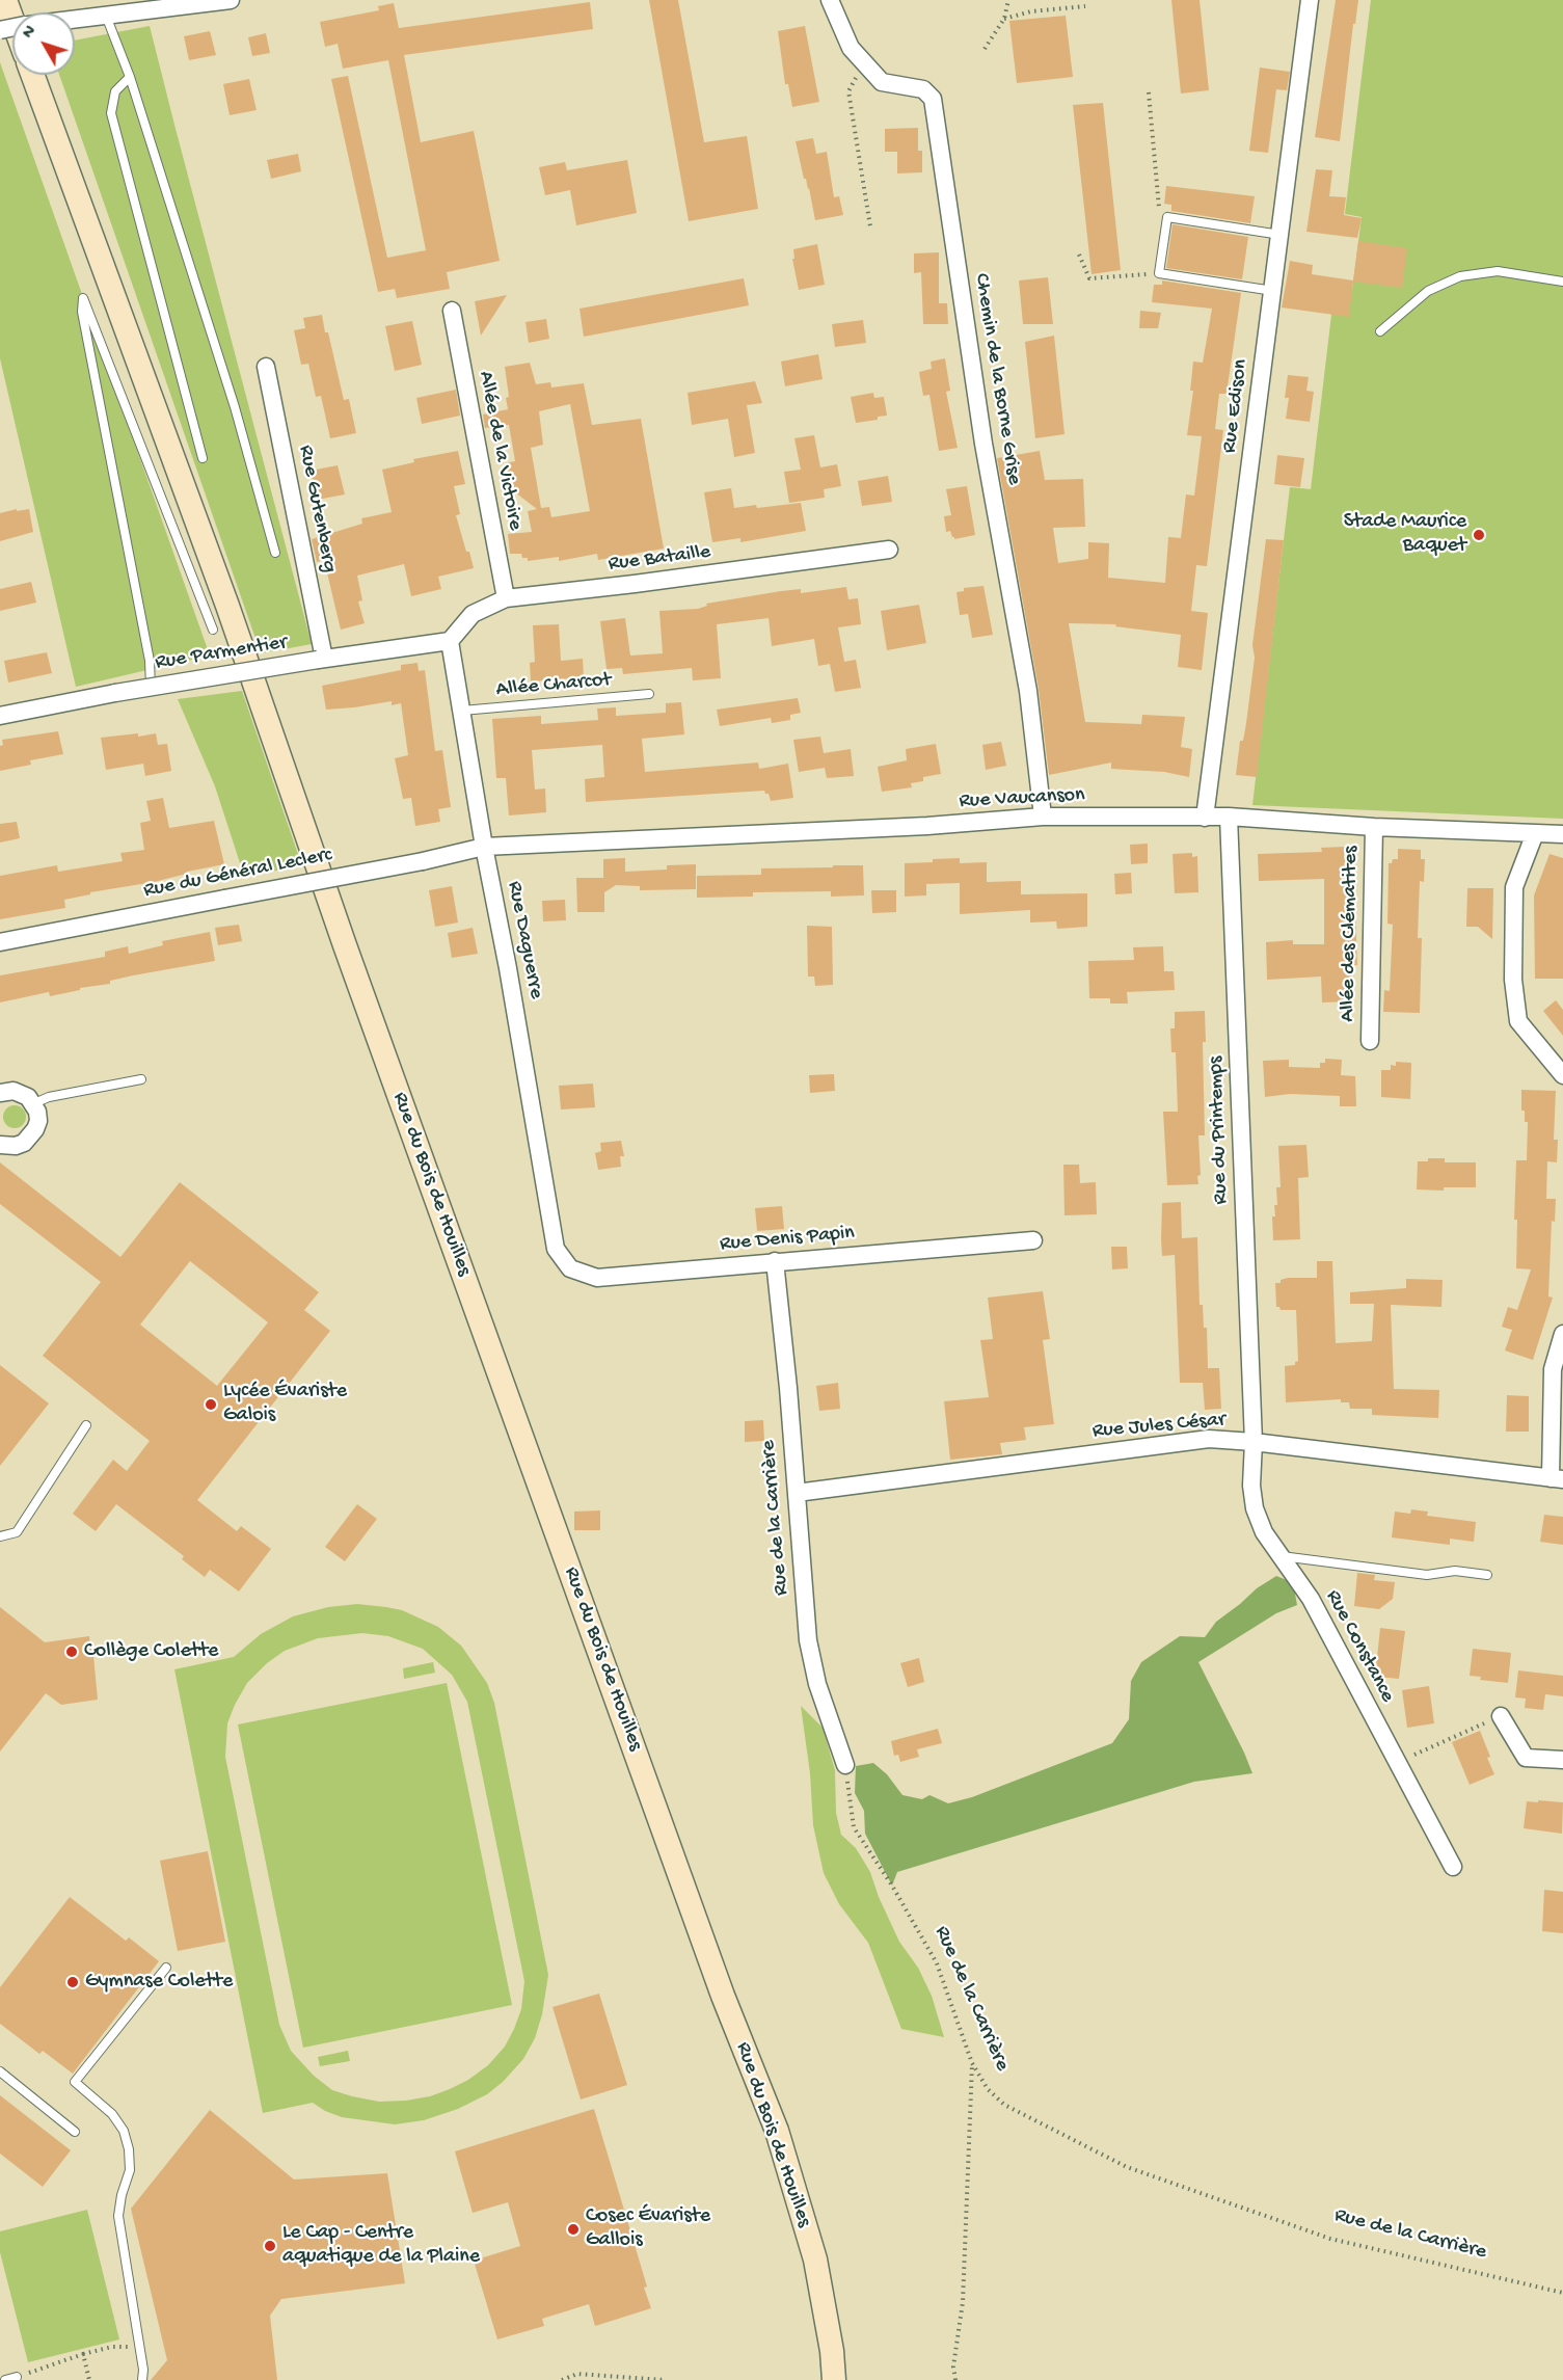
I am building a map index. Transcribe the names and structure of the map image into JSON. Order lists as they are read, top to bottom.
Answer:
{
  "streets": {
    "main road": ["Rue du Bois de Houilles"],
    "street": [
      "Chemin de la Borne Grise",
      "Rue Edison",
      "Allée de la Victoire",
      "Rue Gutenberg",
      "Rue Bataille",
      "Rue Parmentier",
      "Rue Vaucanson",
      "Rue du Général Leclerc",
      "Allée des Clématites",
      "Rue Daguerre",
      "Rue du Printemps",
      "Rue Denis Papin",
      "Rue Jules César",
      "Rue de la Carrière",
      "Rue Constance"
    ],
    "lane": ["Allée Charcot"]
  },
  "crossings": [
    ["Chemin de la Borne Grise", "Rue Vaucanson"],
    ["Rue Edison", "Rue Vaucanson"],
    ["Allée de la Victoire", "Rue Bataille"],
    ["Rue Gutenberg", "Rue Parmentier"],
    ["Rue Bataille", "Rue Parmentier"],
    ["Rue Bataille", "Rue Daguerre"],
    ["Rue Parmentier", "Rue Daguerre"],
    ["Allée Charcot", "Rue Daguerre"],
    ["Rue Vaucanson", "Rue du Général Leclerc"],
    ["Rue Vaucanson", "Allée des Clématites"],
    ["Rue Vaucanson", "Rue Daguerre"],
    ["Rue Vaucanson", "Rue du Printemps"],
    ["Rue du Général Leclerc", "Rue Daguerre"],
    ["Rue Daguerre", "Rue Denis Papin"],
    ["Rue du Printemps", "Rue Jules César"],
    ["Rue du Printemps", "Rue Constance"],
    ["Rue Denis Papin", "Rue de la Carrière"],
    ["Rue Jules César", "Rue de la Carrière"],
    ["Rue Jules César", "Rue Constance"]
  ],
  "places": [
    "Stade Maurice Baquet",
    "Lycée Évariste Galois",
    "Collège Colette",
    "Gymnase Colette",
    "Cosec Évariste Gallois",
    "Le Cap - Centre aquatique de la Plaine"
  ],
  "north": "top left"
}
